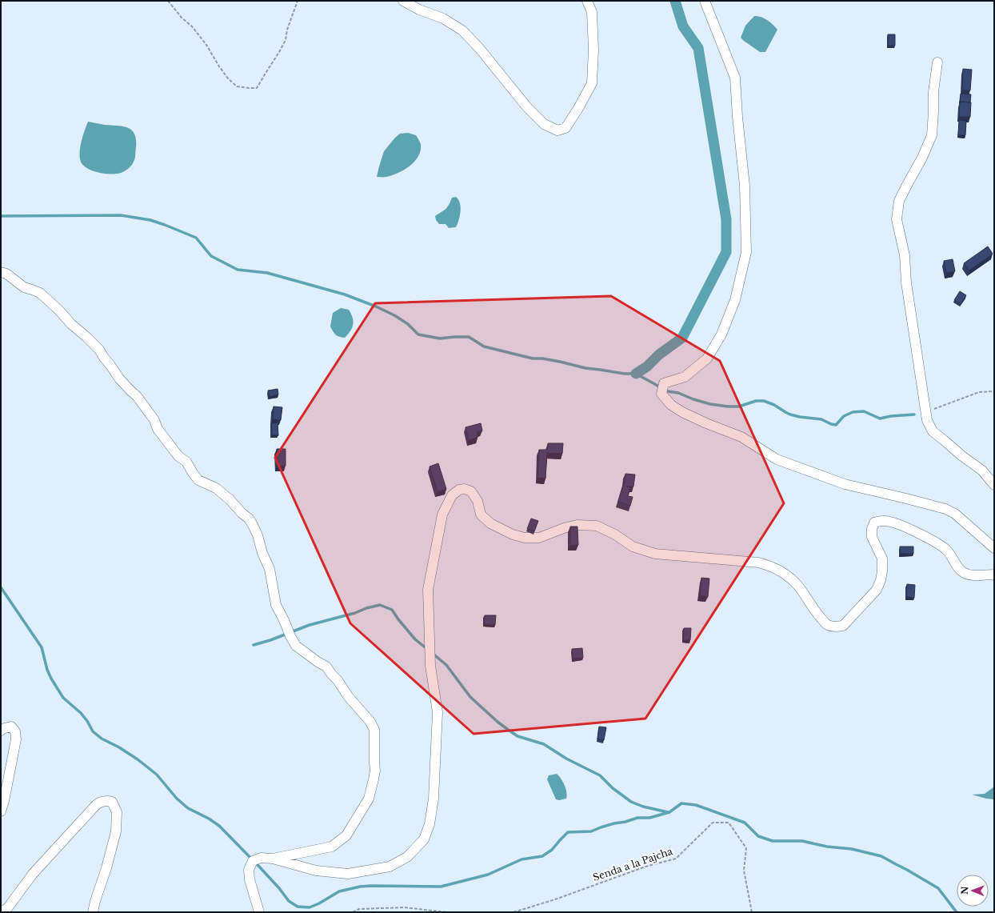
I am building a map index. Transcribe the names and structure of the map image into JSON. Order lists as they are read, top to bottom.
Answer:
{
  "streets": {
    "path": ["Senda a la Pajcha"]
  },
  "north": "left"
}
